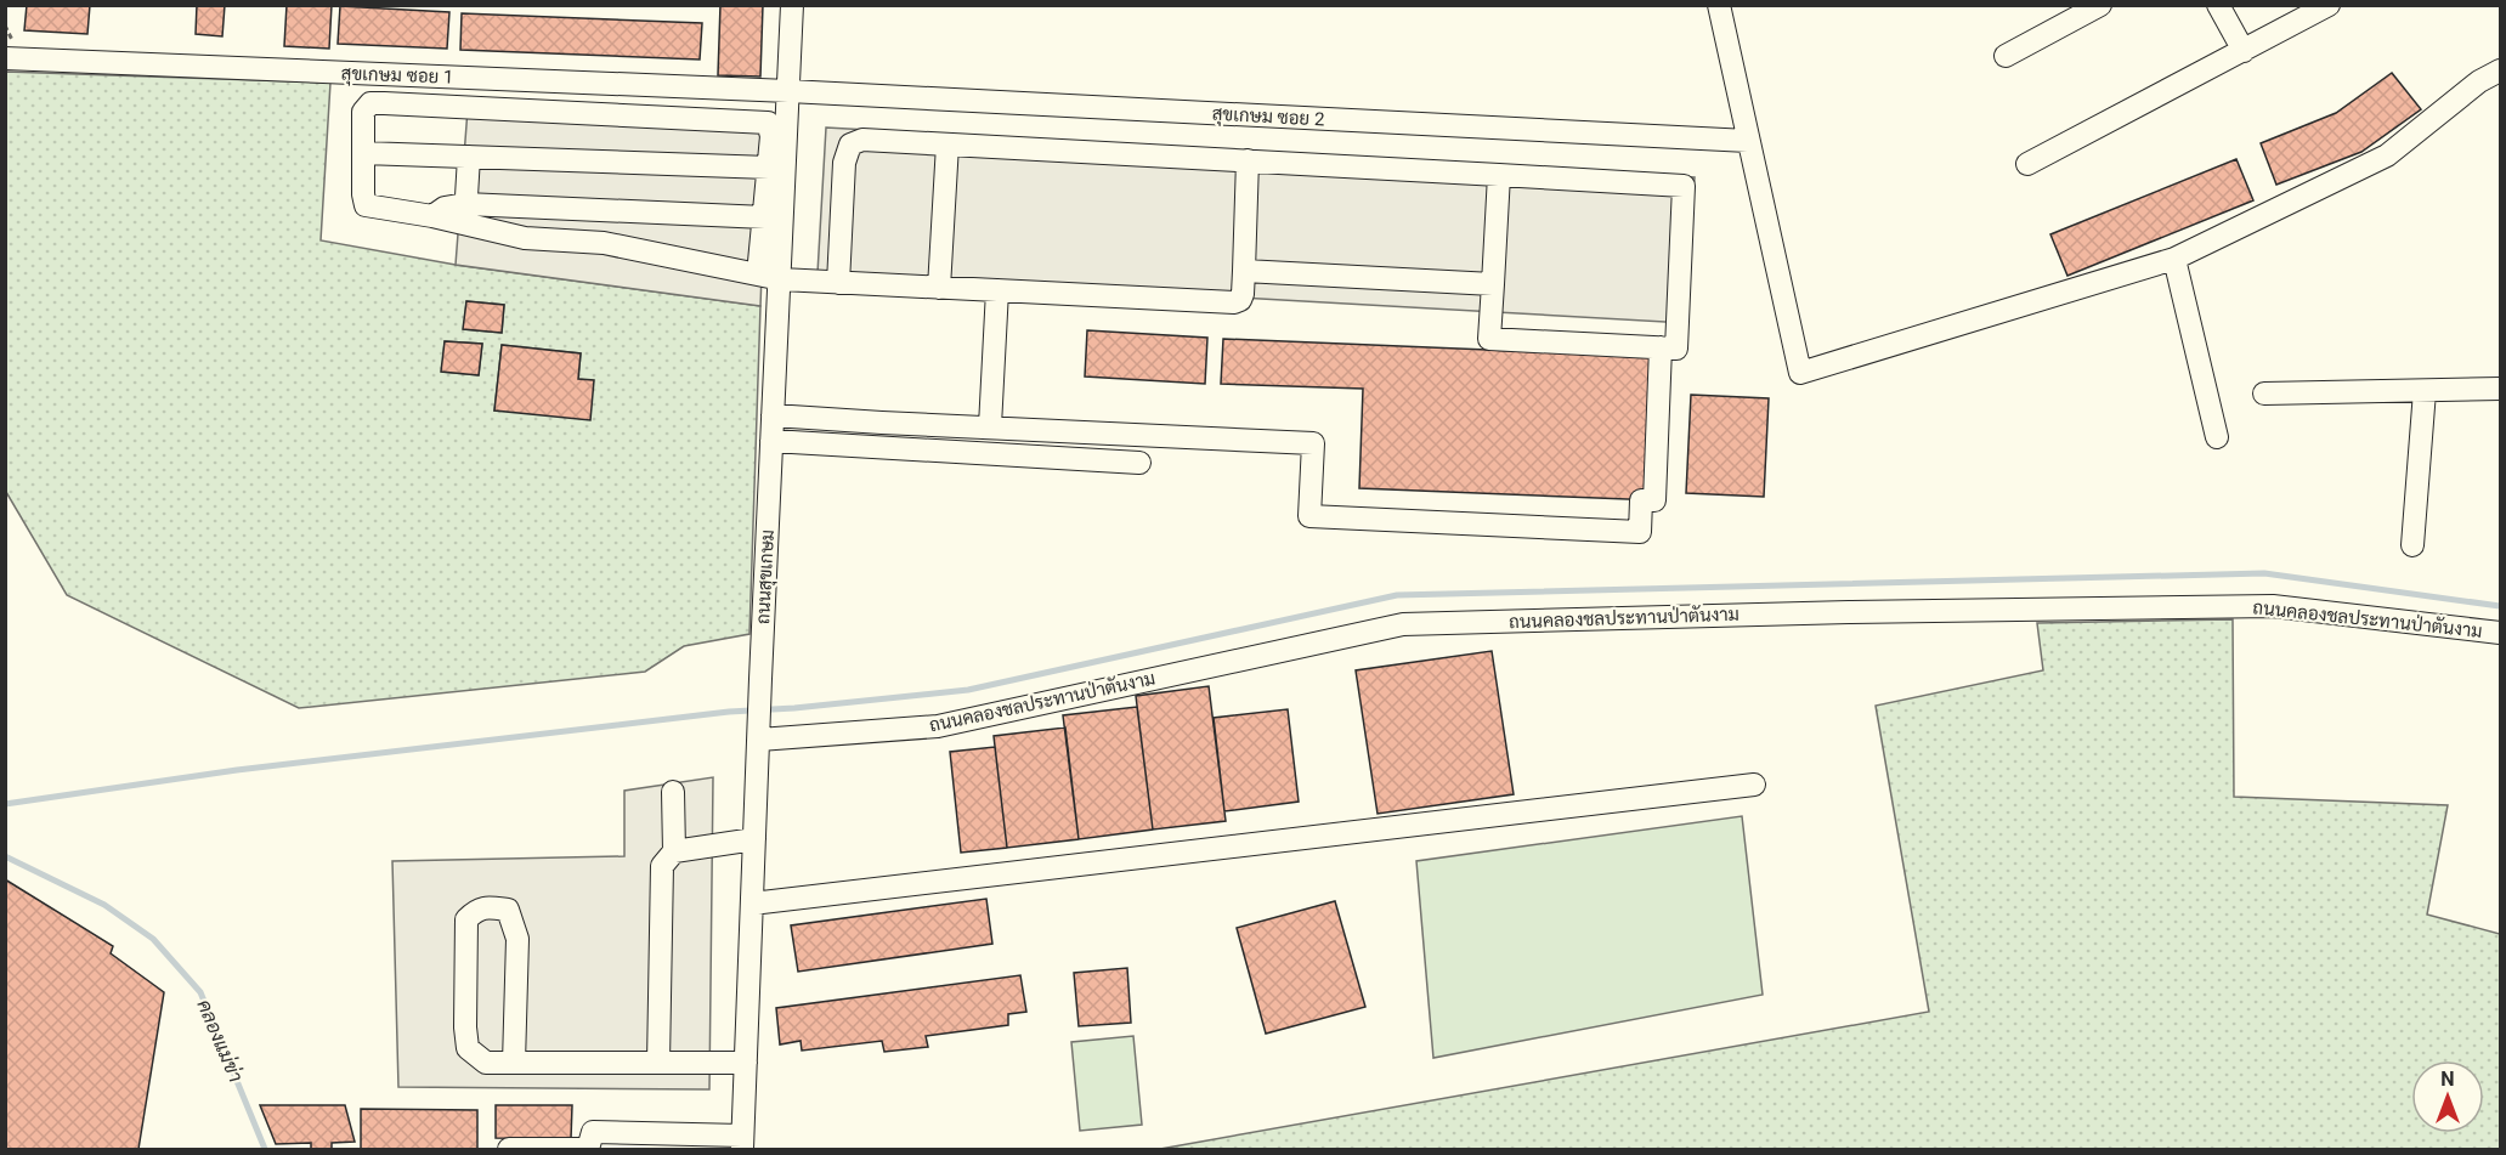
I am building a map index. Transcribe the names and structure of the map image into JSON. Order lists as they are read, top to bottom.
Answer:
{
  "streets": {
    "street": [
      "สุขเกษม ซอย 1",
      "สุขเกษม ซอย 2",
      "ถนนสุขเกษม",
      "ถนนคลองชลประทานป่าตันงาม"
    ]
  },
  "crossings": [
    ["สุขเกษม ซอย 1", "สุขเกษม ซอย 2"],
    ["สุขเกษม ซอย 1", "ถนนสุขเกษม"],
    ["สุขเกษม ซอย 2", "ถนนสุขเกษม"],
    ["ถนนสุขเกษม", "ถนนคลองชลประทานป่าตันงาม"]
  ],
  "water": ["คลองแม่ข่า"],
  "north": "top"
}
